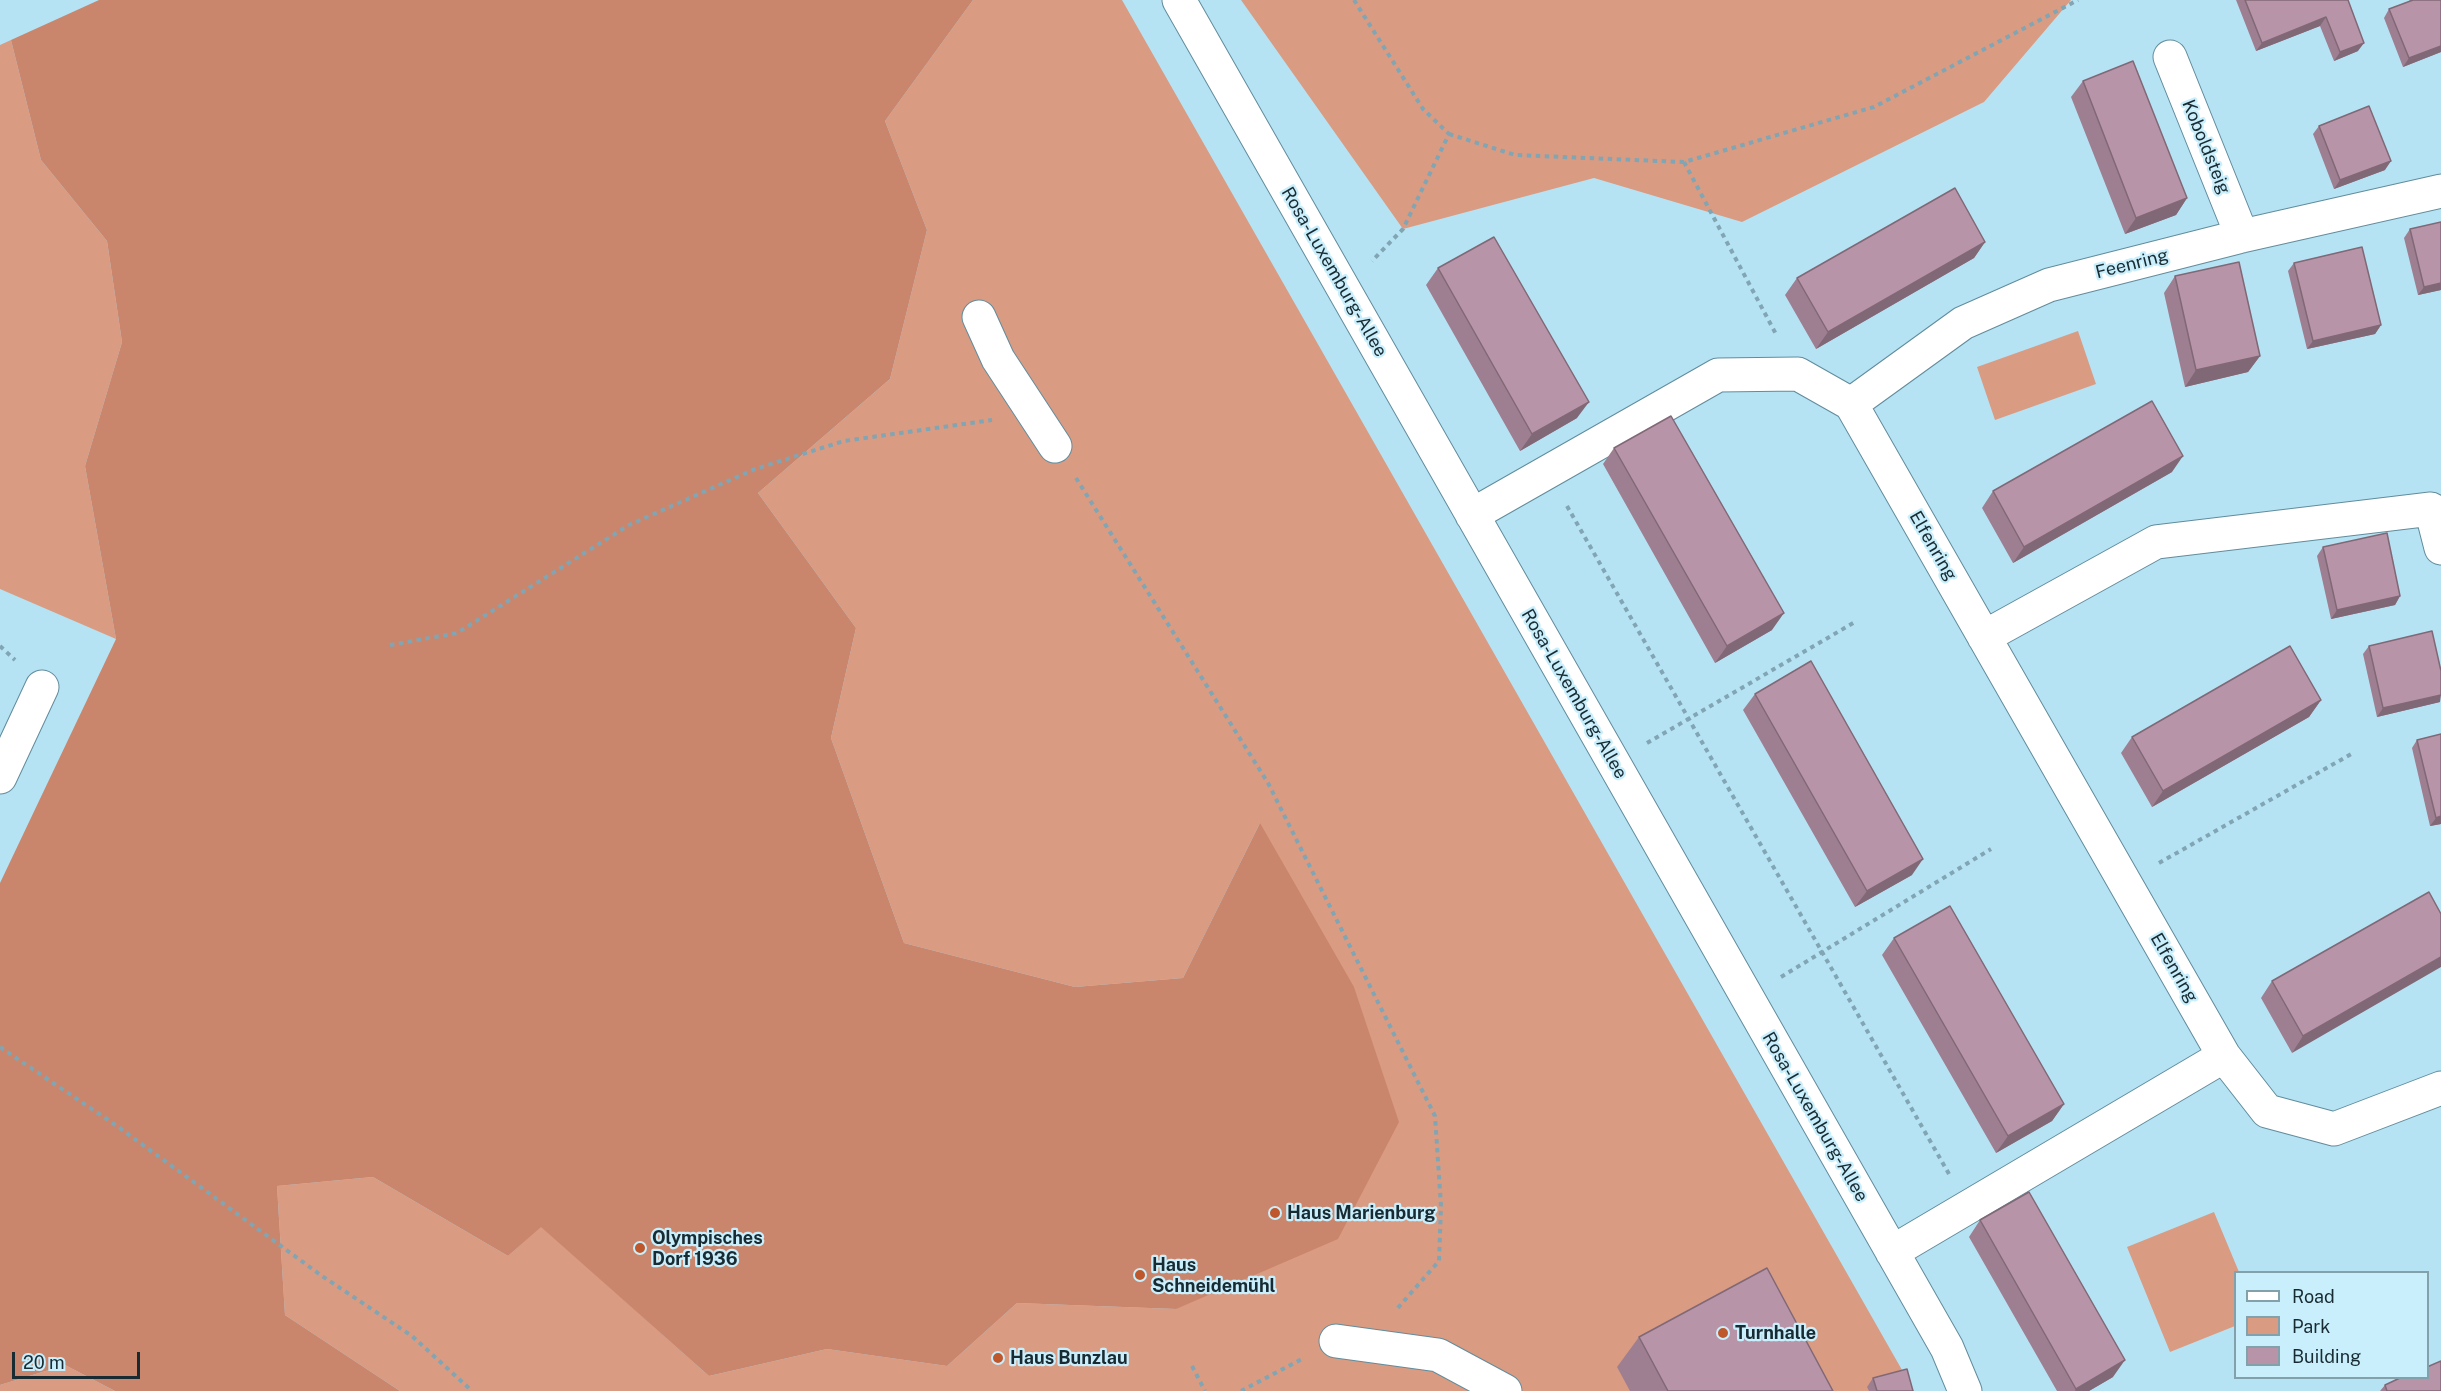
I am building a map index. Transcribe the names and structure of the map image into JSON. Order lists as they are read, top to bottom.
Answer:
{
  "streets": {
    "street": [
      "Koboldsteig",
      "Feenring",
      "Rosa-Luxemburg-Allee",
      "Elfenring"
    ]
  },
  "crossings": [
    ["Koboldsteig", "Feenring"],
    ["Feenring", "Elfenring"]
  ],
  "places": [
    "Haus Marienburg",
    "Olympisches Dorf 1936",
    "Haus Schneidemühl",
    "Turnhalle",
    "Haus Bunzlau"
  ],
  "legend": ["Road", "Park", "Building"],
  "scale_bar": "20 m"
}
